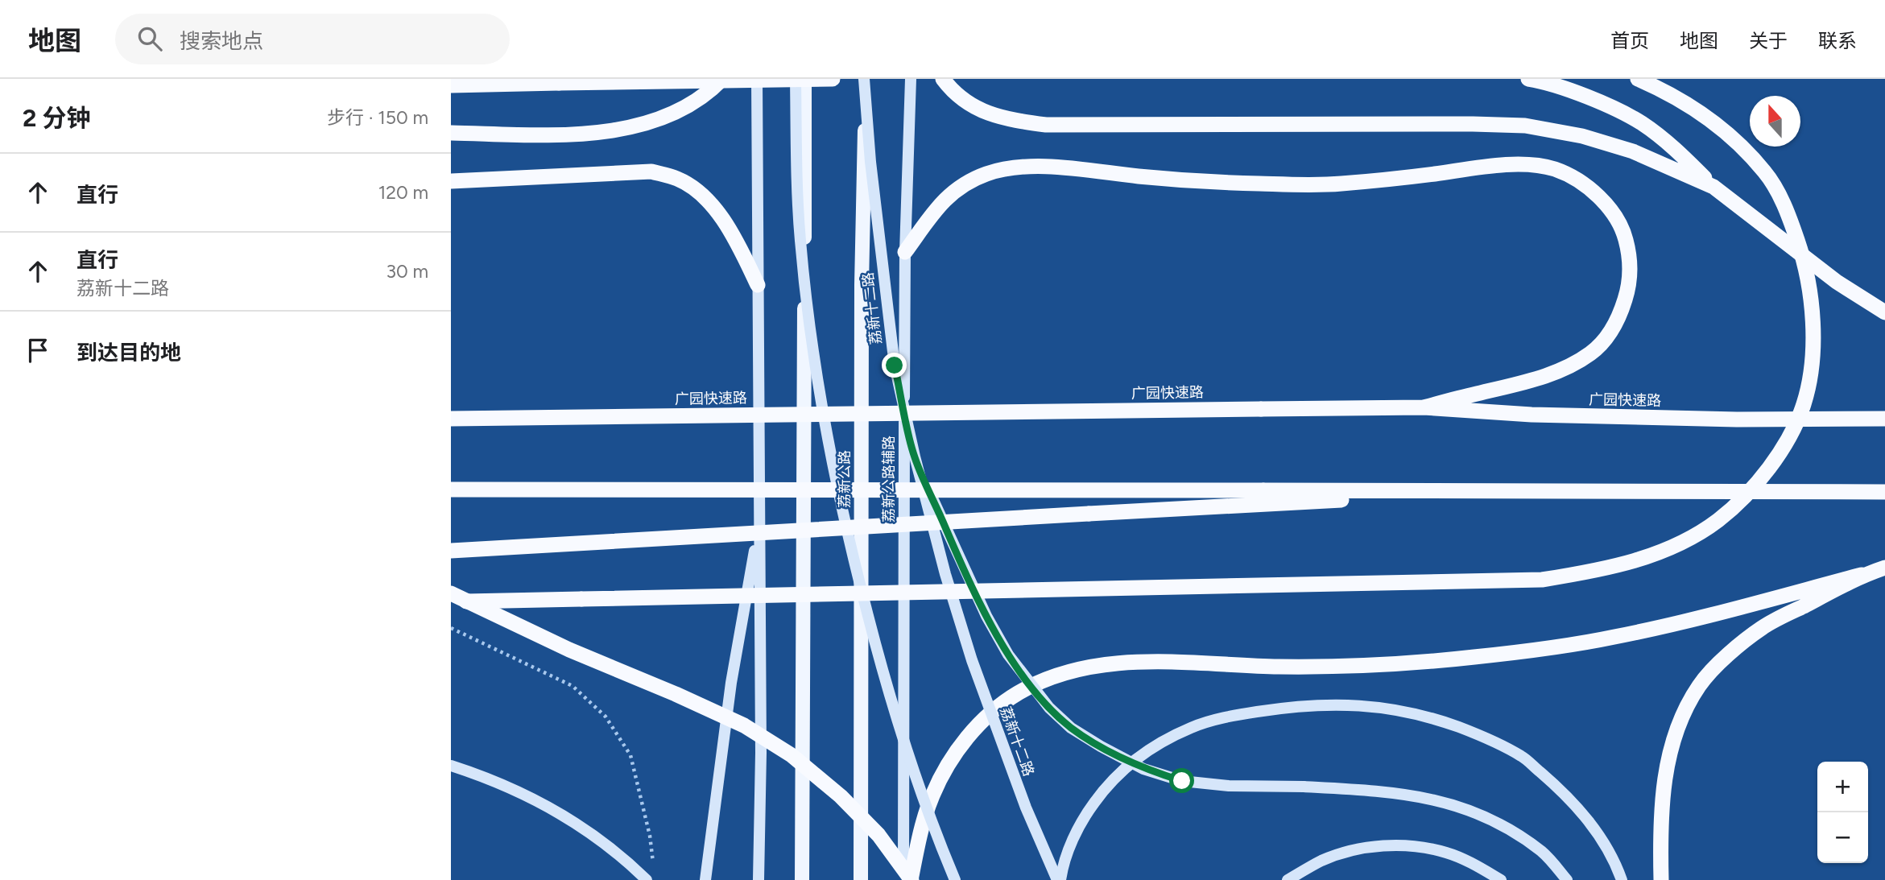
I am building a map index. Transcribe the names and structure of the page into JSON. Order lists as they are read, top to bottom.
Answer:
{
  "streets": {
    "highway": ["广园快速路"],
    "main road": ["荔新十二路", "荔新公路", "荔新公路辅路"]
  },
  "crossings": [
    ["荔新十二路", "荔新公路"]
  ],
  "north": "top",
  "page": {
    "header": "地图",
    "search": "搜索地点",
    "nav": [
      "首页",
      "地图",
      "关于",
      "联系"
    ],
    "heading": ["2 分钟", "步行 · 150 m"],
    "list": [
      ["直行", "120 m"],
      ["直行", "荔新十二路", "30 m"],
      "到达目的地"
    ],
    "map_buttons": ["+", "−"]
  }
}
